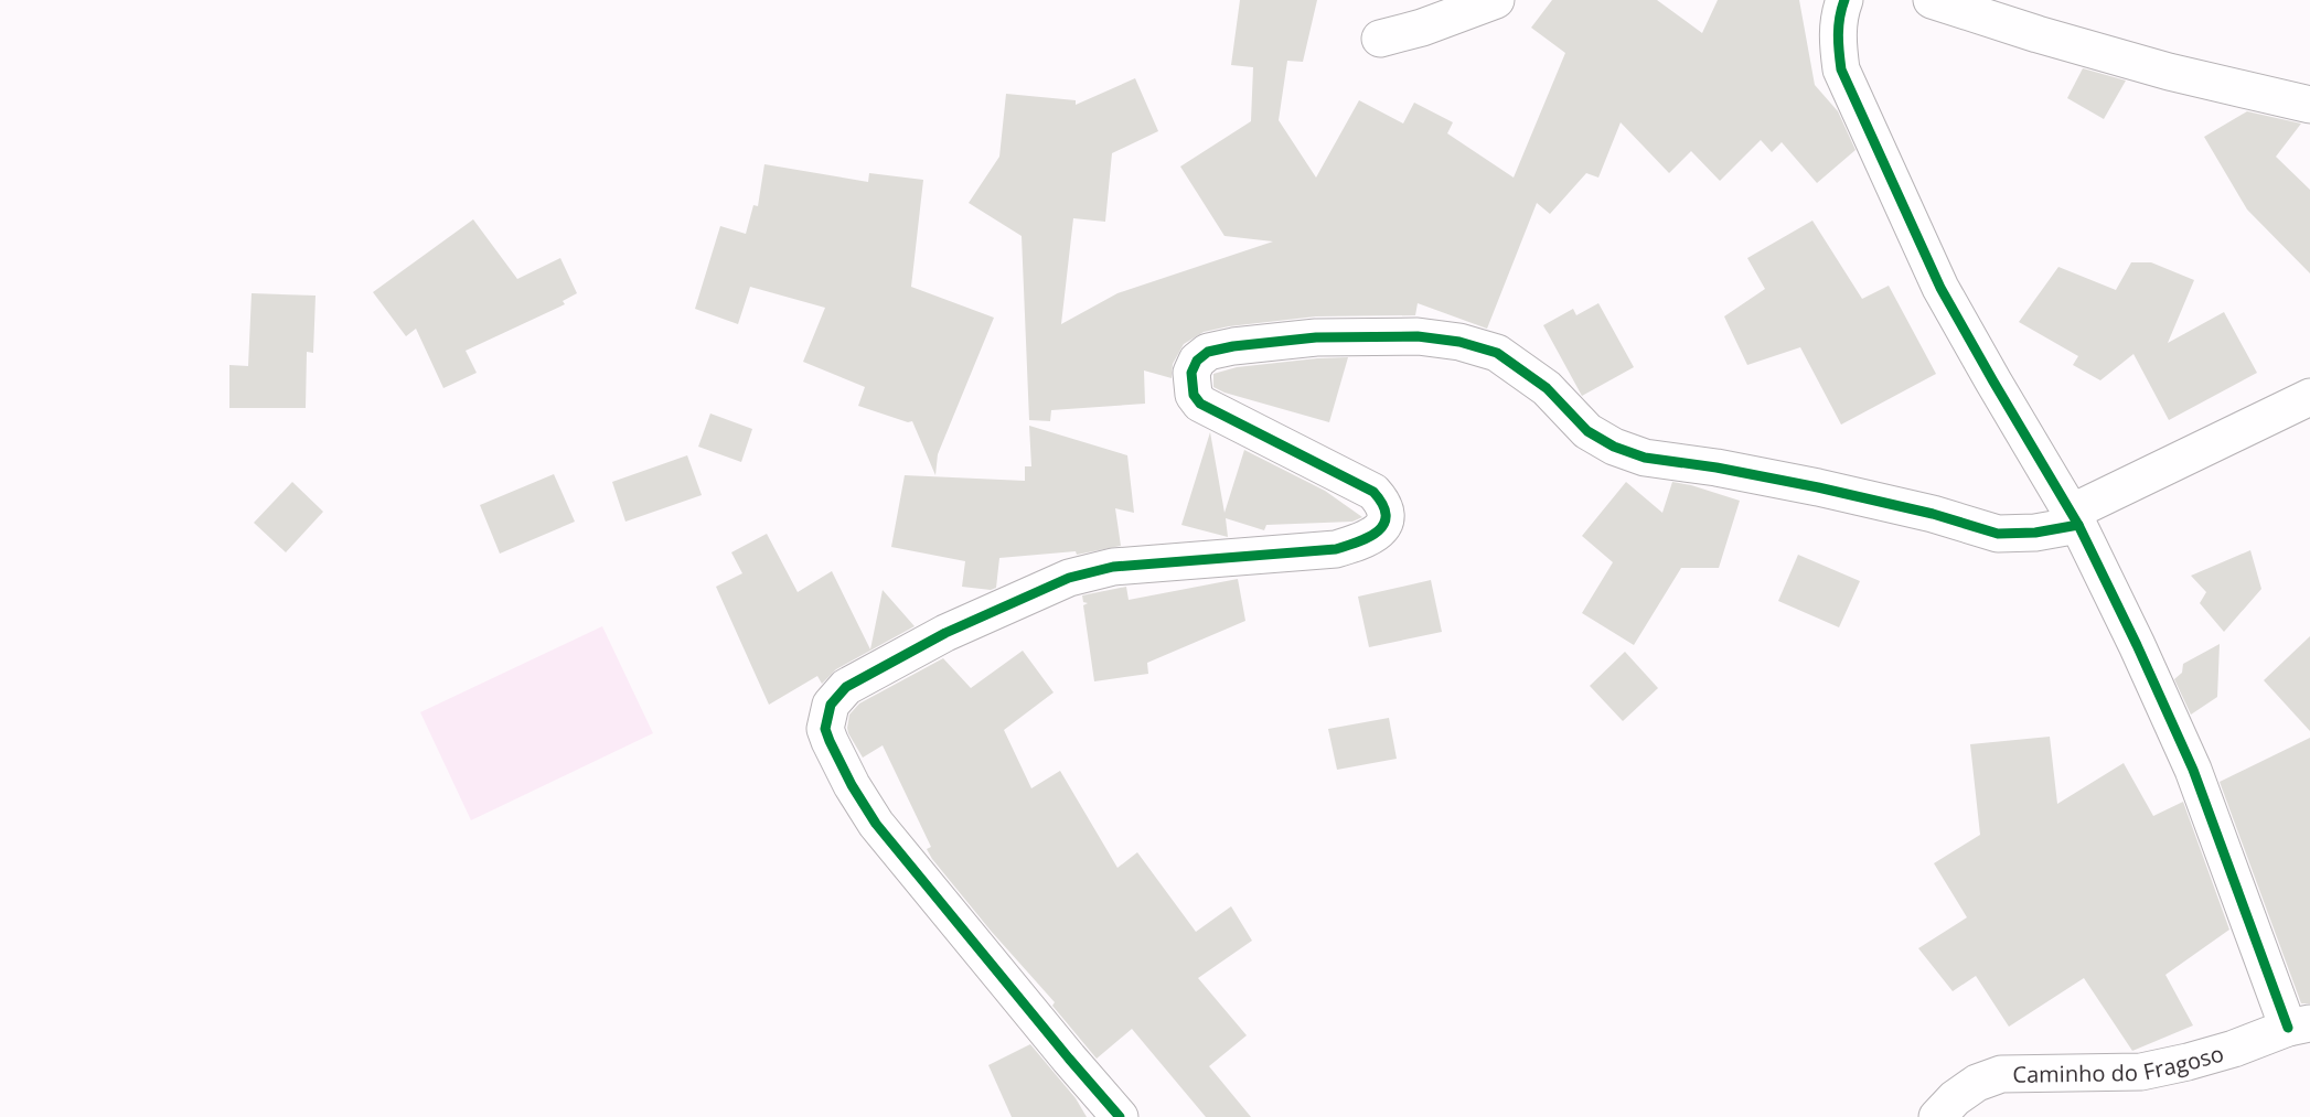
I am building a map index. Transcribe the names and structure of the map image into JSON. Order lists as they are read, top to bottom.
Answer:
{
  "streets": {
    "street": ["Caminho do Fragoso"]
  }
}
